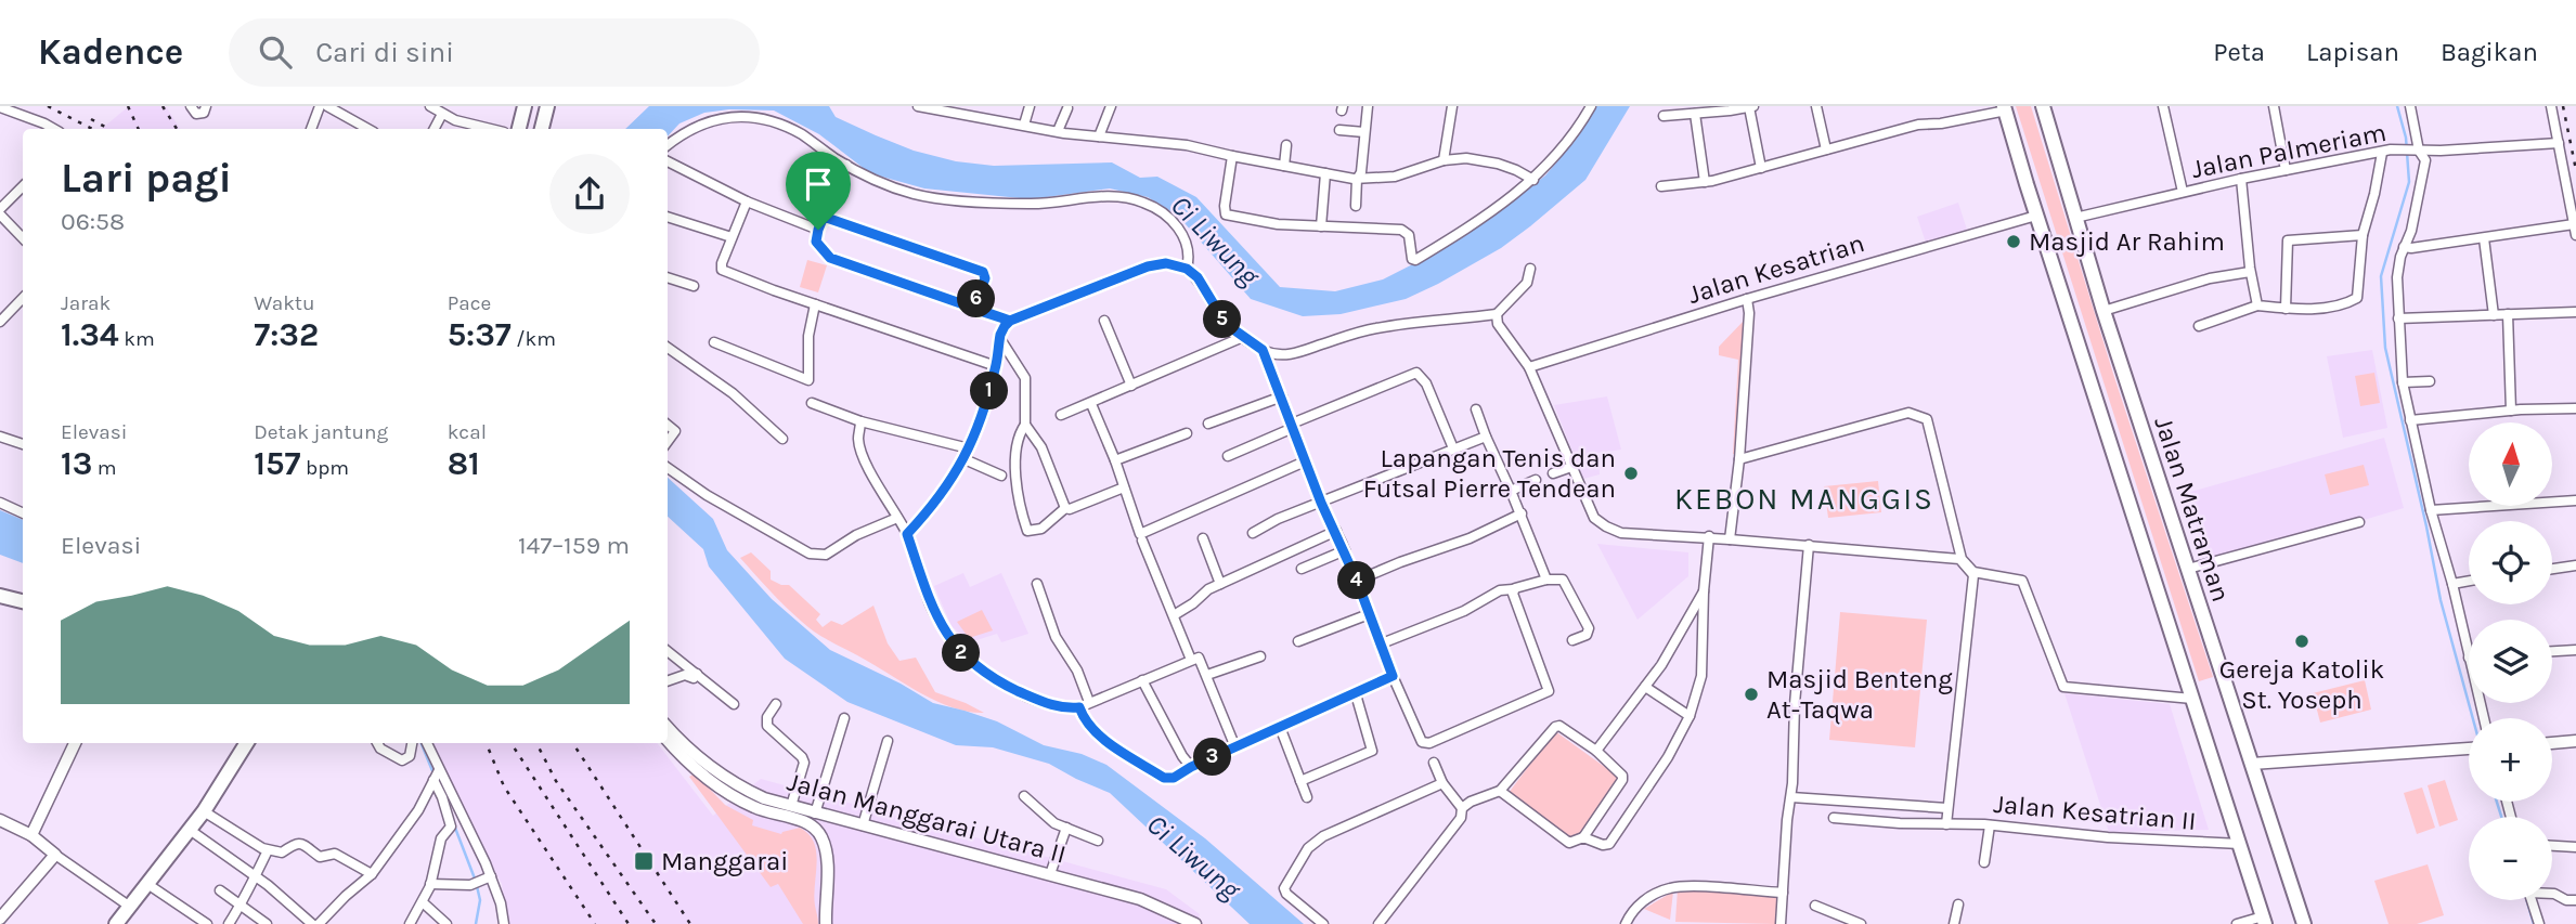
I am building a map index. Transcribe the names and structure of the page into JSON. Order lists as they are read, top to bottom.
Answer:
{
  "streets": {
    "main road": ["Jalan Matraman"],
    "street": [
      "Jalan Palmeriam",
      "Jalan Kesatrian",
      "Jalan Kesatrian II",
      "Jalan Manggarai Utara II"
    ]
  },
  "crossings": [
    ["Jalan Palmeriam", "Jalan Matraman"]
  ],
  "districts": ["KEBON MANGGIS"],
  "water": ["Ci Liwung"],
  "places": {
    "other": [
      "Masjid Ar Rahim",
      "Lapangan Tenis dan Futsal Pierre Tendean",
      "Gereja Katolik St. Yoseph",
      "Masjid Benteng At-Taqwa"
    ],
    "transit": ["Manggarai"]
  },
  "north": "top",
  "page": {
    "header": "Kadence",
    "search": "Cari di sini",
    "nav": ["Peta", "Lapisan", "Bagikan"],
    "heading": ["Lari pagi", "06:58"],
    "stats": [
      ["Jarak", "1.34 km"],
      ["Waktu", "7:32"],
      ["Pace", "5:37 /km"],
      ["Elevasi", "13 m"],
      ["Detak jantung", "157 bpm"],
      ["kcal", "81"]
    ],
    "pins": [
      "6",
      "5",
      "1",
      "4",
      "2",
      "3"
    ],
    "map_buttons": ["+", "−"],
    "chart": ["Elevasi", "147–159 m"]
  }
}
